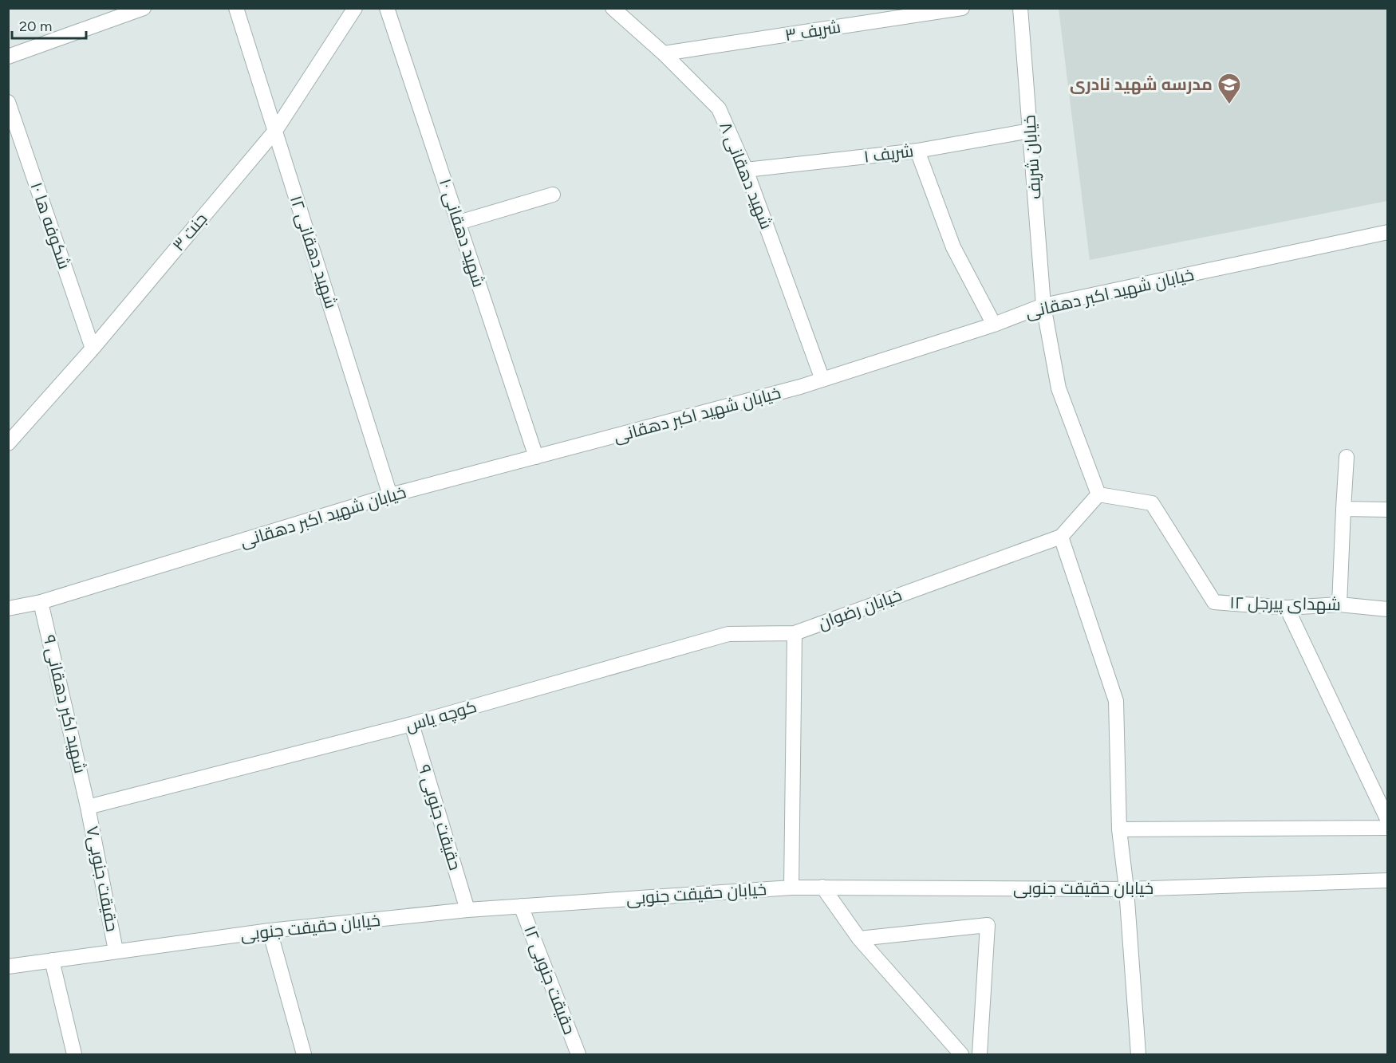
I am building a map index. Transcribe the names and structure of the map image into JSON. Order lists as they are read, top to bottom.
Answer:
{
  "streets": {
    "street": [
      "شریف ۳",
      "شریف ۱",
      "خیابان شریف",
      "شهید دهقانی ۸",
      "شکوفه ها ۱۰",
      "جنت ۳",
      "شهید دهقانی ۱۰",
      "شهید دهقانی ۱۲",
      "خیابان شهید اکبر دهقانی",
      "شهدای پیرجل ۱۲",
      "خیابان رضوان",
      "شهید اکبر دهقانی ۹",
      "کوچه یاس",
      "حقیقت جنوبی ۹",
      "حقیقت جنوبی۷",
      "خیابان حقیقت جنوبی",
      "حقیقت جنوبی ۱۲"
    ]
  },
  "crossings": [
    ["شریف ۳", "شهید دهقانی ۸"],
    ["شریف ۱", "خیابان شریف"],
    ["شریف ۱", "شهید دهقانی ۸"],
    ["خیابان شریف", "خیابان شهید اکبر دهقانی"],
    ["خیابان شریف", "شهدای پیرجل ۱۲"],
    ["خیابان شریف", "خیابان رضوان"],
    ["شهید دهقانی ۸", "خیابان شهید اکبر دهقانی"],
    ["شکوفه ها ۱۰", "جنت ۳"],
    ["جنت ۳", "شهید دهقانی ۱۲"],
    ["شهید دهقانی ۱۰", "خیابان شهید اکبر دهقانی"],
    ["شهید دهقانی ۱۲", "خیابان شهید اکبر دهقانی"],
    ["خیابان شهید اکبر دهقانی", "شهید اکبر دهقانی ۹"],
    ["شهدای پیرجل ۱۲", "خیابان رضوان"],
    ["خیابان رضوان", "کوچه یاس"],
    ["شهید اکبر دهقانی ۹", "کوچه یاس"],
    ["شهید اکبر دهقانی ۹", "حقیقت جنوبی۷"],
    ["کوچه یاس", "حقیقت جنوبی ۹"],
    ["کوچه یاس", "حقیقت جنوبی۷"],
    ["حقیقت جنوبی ۹", "خیابان حقیقت جنوبی"],
    ["حقیقت جنوبی۷", "خیابان حقیقت جنوبی"],
    ["خیابان حقیقت جنوبی", "حقیقت جنوبی ۱۲"]
  ],
  "places": {
    "school or university": ["مدرسه شهید نادری"]
  },
  "scale_bar": "20 m"
}
